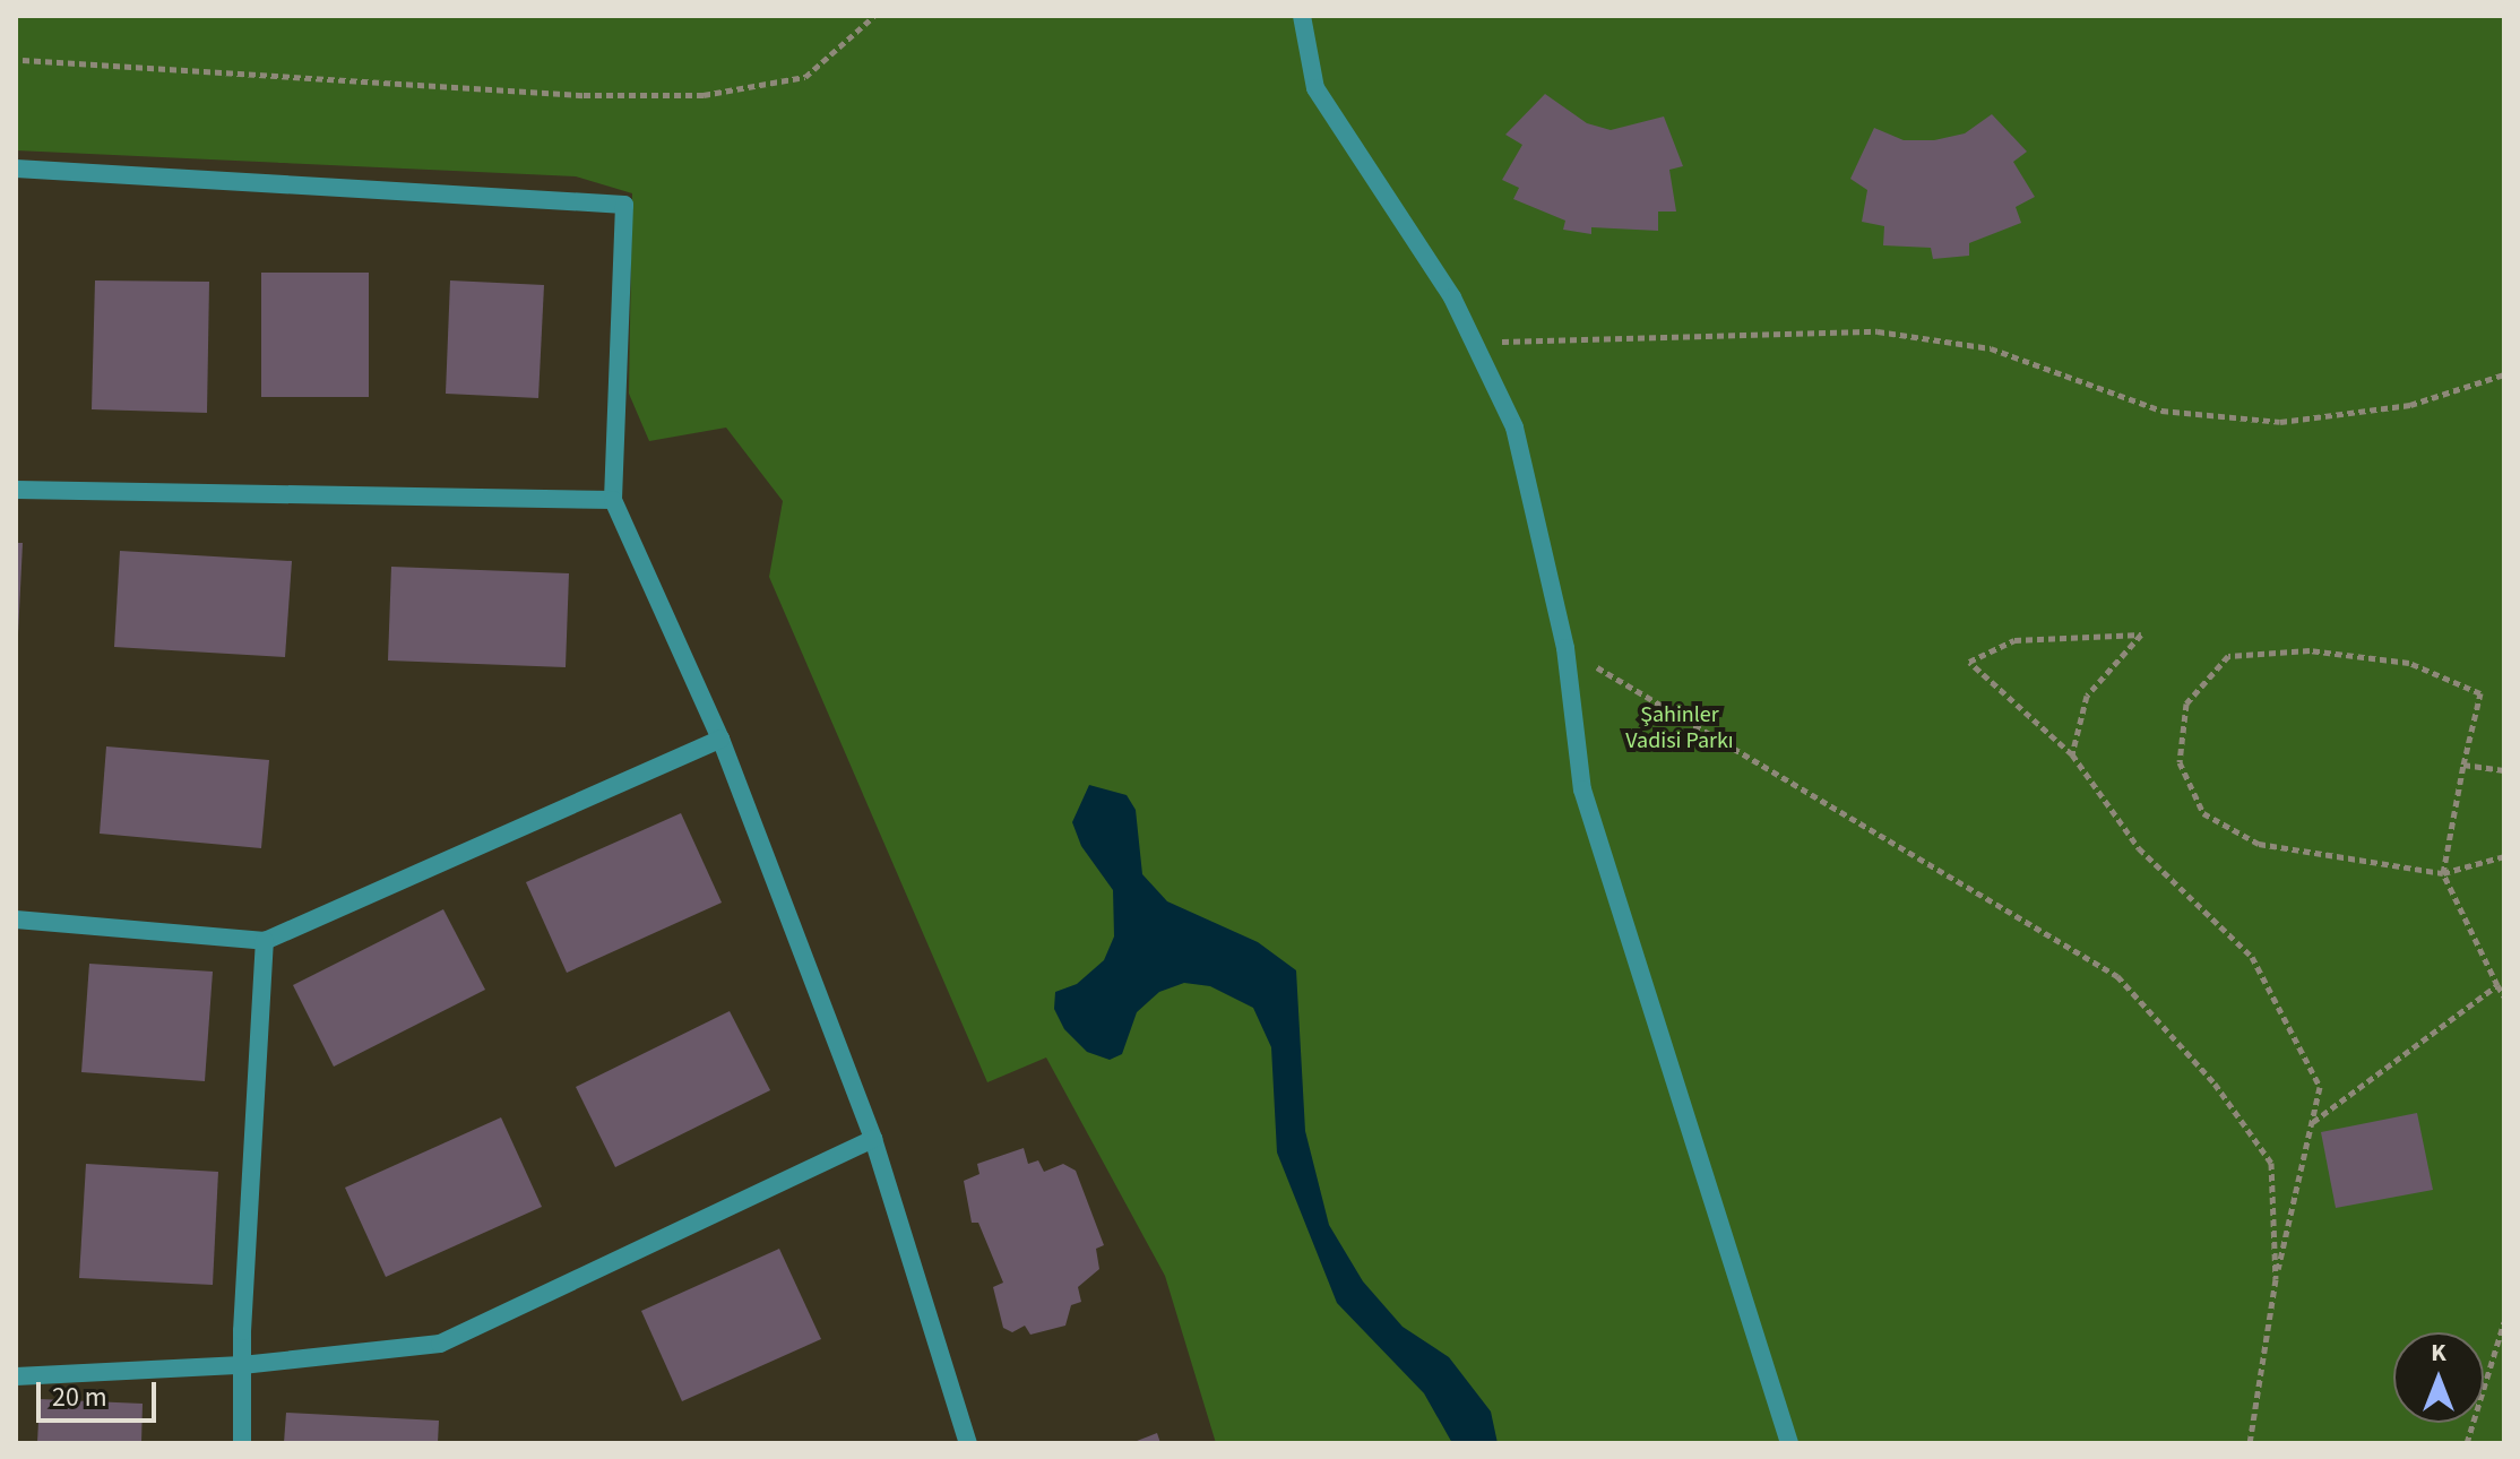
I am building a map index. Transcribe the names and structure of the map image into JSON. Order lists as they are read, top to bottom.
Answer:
{
  "parks": ["Şahinler Vadisi Parkı"],
  "scale_bar": "20 m",
  "north": "top"
}
